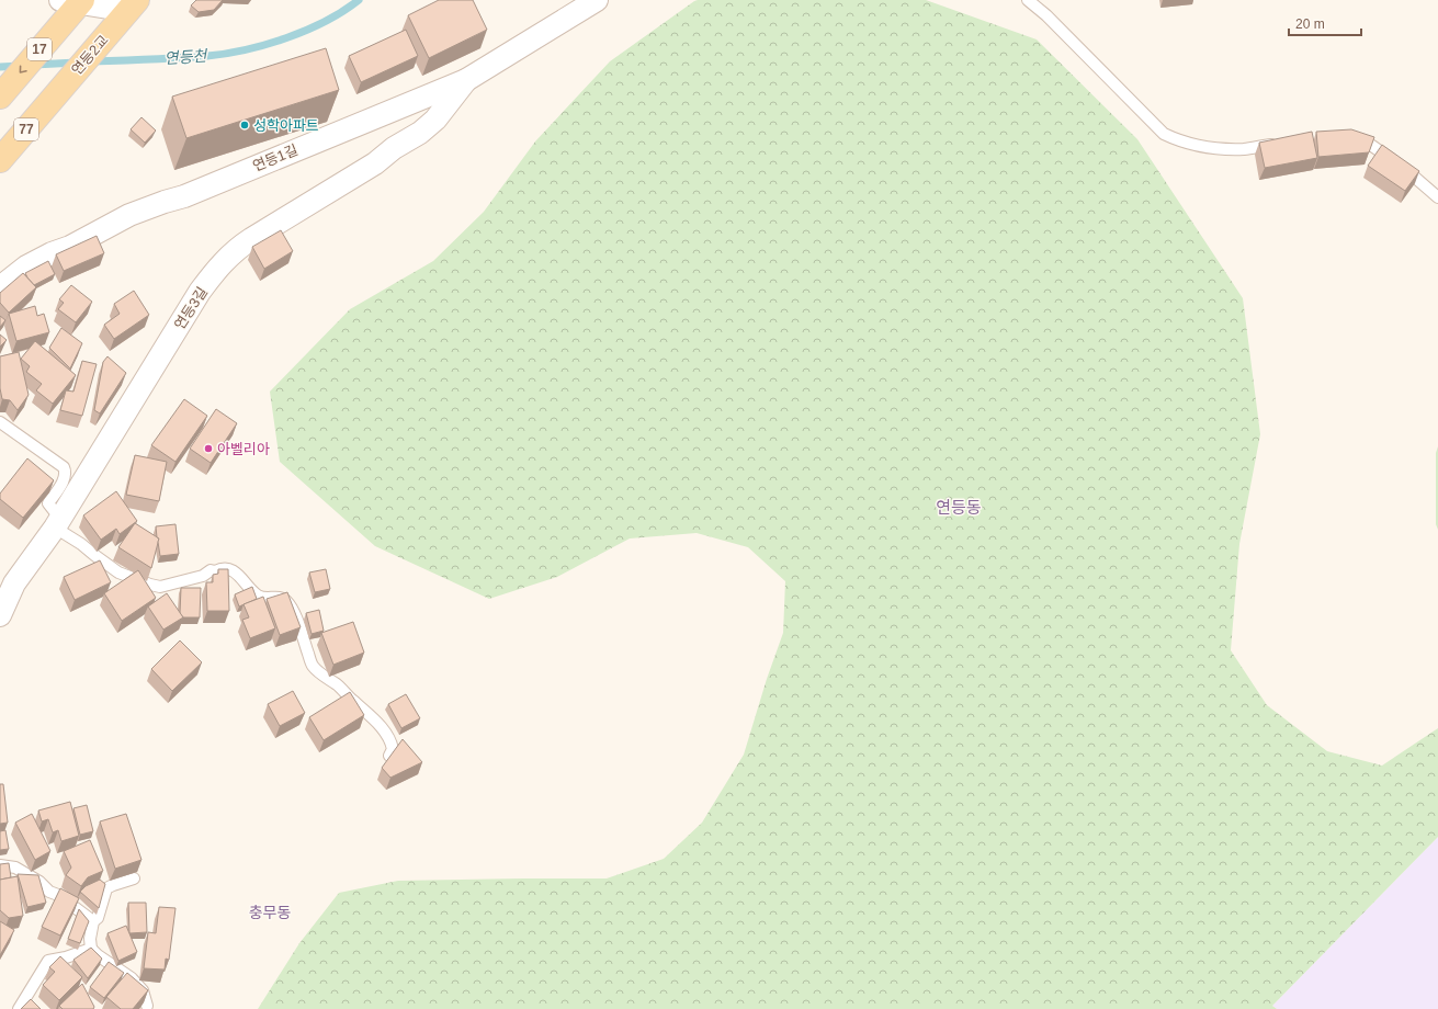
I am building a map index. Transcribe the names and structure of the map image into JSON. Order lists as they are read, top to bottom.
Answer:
{
  "streets": {
    "main road": ["17", "연등2교", "77"],
    "street": ["연등1길", "연등3길"]
  },
  "crossings": [
    ["연등1길", "연등3길"]
  ],
  "districts": ["연등동", "충무동"],
  "water": ["연등천"],
  "places": ["성학아파트", "아벨리아"],
  "scale_bar": "20 m"
}
